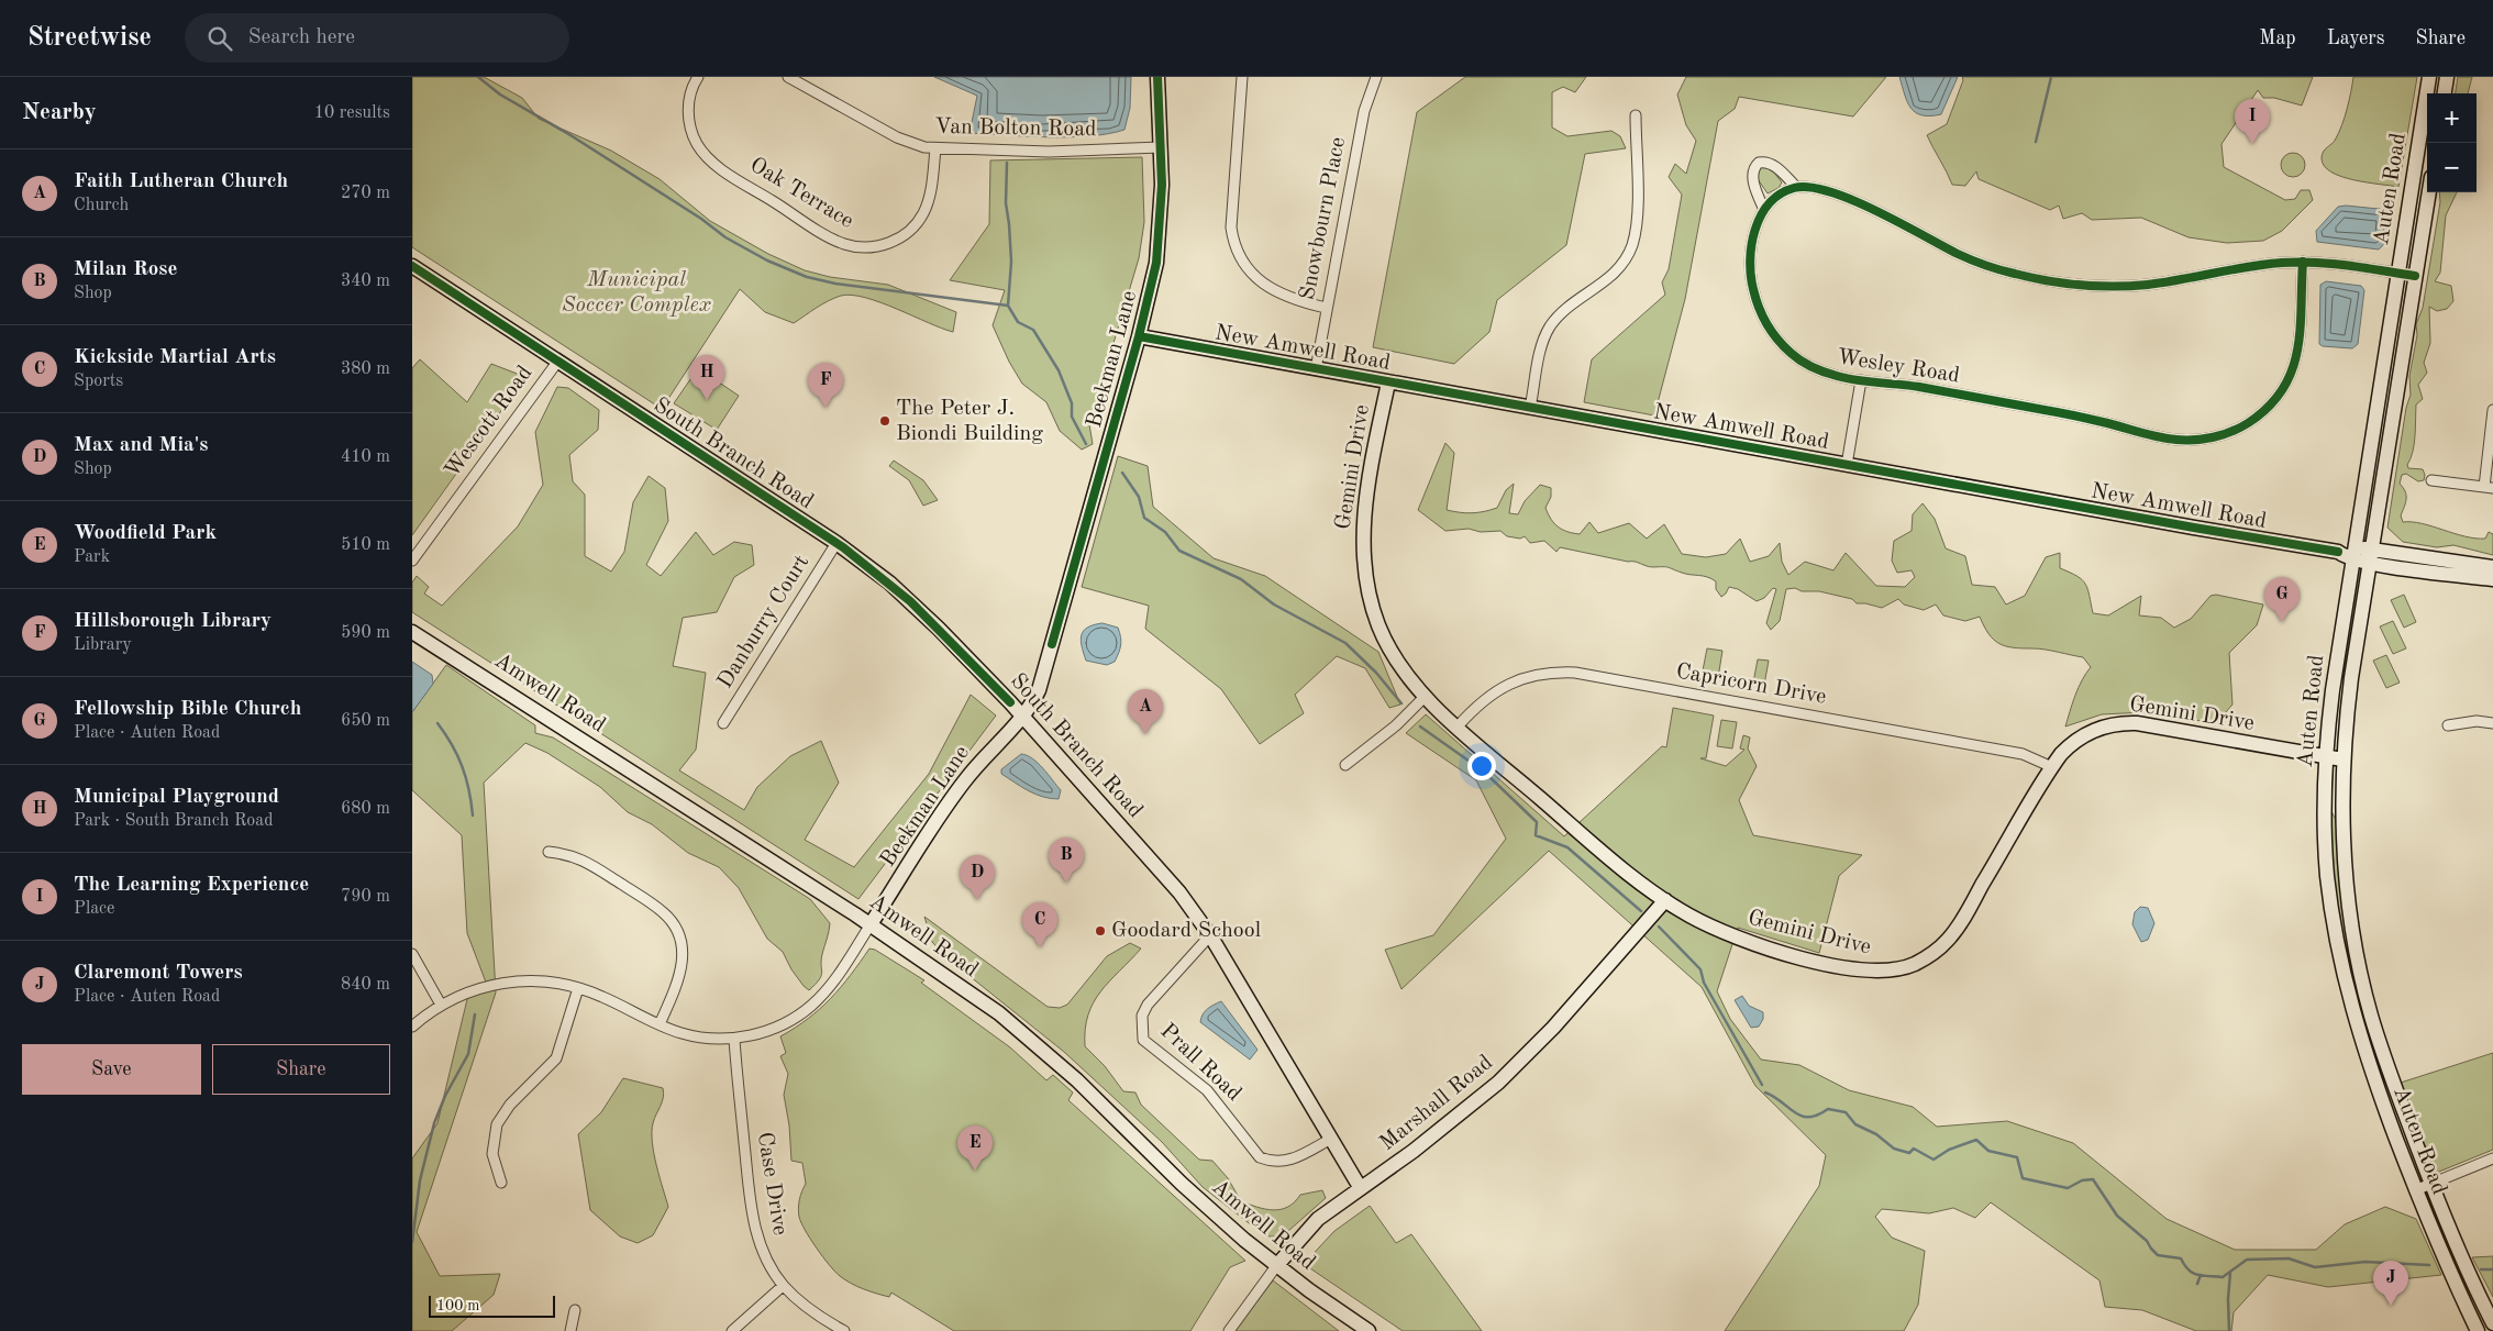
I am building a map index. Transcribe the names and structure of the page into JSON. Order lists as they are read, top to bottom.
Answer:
{
  "streets": {
    "street": [
      "Van Bolton Road",
      "Auten Road",
      "Oak Terrace",
      "Snowbourn Place",
      "New Amwell Road",
      "Beekman Lane",
      "Wesley Road",
      "Wescott Road",
      "South Branch Road",
      "Gemini Drive",
      "Danburry Court",
      "Capricorn Drive",
      "Amwell Road",
      "Prall Road",
      "Marshall Road",
      "Case Drive"
    ]
  },
  "crossings": [
    ["Van Bolton Road", "Oak Terrace"],
    ["Van Bolton Road", "Beekman Lane"],
    ["Auten Road", "New Amwell Road"],
    ["Auten Road", "Gemini Drive"],
    ["Snowbourn Place", "New Amwell Road"],
    ["New Amwell Road", "Beekman Lane"],
    ["New Amwell Road", "Gemini Drive"],
    ["Beekman Lane", "South Branch Road"],
    ["Beekman Lane", "Amwell Road"],
    ["Beekman Lane", "Case Drive"],
    ["Wescott Road", "South Branch Road"],
    ["South Branch Road", "Danburry Court"],
    ["South Branch Road", "Prall Road"],
    ["South Branch Road", "Marshall Road"],
    ["Gemini Drive", "Capricorn Drive"],
    ["Gemini Drive", "Marshall Road"],
    ["Amwell Road", "Marshall Road"]
  ],
  "parks": ["Municipal Soccer Complex"],
  "places": ["The Peter J. Biondi Building", "Goodard School"],
  "scale_bar": "100 m",
  "page": {
    "header": "Streetwise",
    "search": "Search here",
    "nav": ["Map", "Layers", "Share"],
    "heading": ["Nearby", "10 results"],
    "map_buttons": ["+", "−"],
    "pins": [
      "I",
      "H",
      "F",
      "G",
      "A",
      "B",
      "D",
      "C",
      "E",
      "J"
    ],
    "list": [
      {
        "mark": "A",
        "name": "Faith Lutheran Church",
        "note": "Church",
        "value": "270 m"
      },
      {
        "mark": "B",
        "name": "Milan Rose",
        "note": "Shop",
        "value": "340 m"
      },
      {
        "mark": "C",
        "name": "Kickside Martial Arts",
        "note": "Sports",
        "value": "380 m"
      },
      {
        "mark": "D",
        "name": "Max and Mia's",
        "note": "Shop",
        "value": "410 m"
      },
      {
        "mark": "E",
        "name": "Woodfield Park",
        "note": "Park",
        "value": "510 m"
      },
      {
        "mark": "F",
        "name": "Hillsborough Library",
        "note": "Library",
        "value": "590 m"
      },
      {
        "mark": "G",
        "name": "Fellowship Bible Church",
        "note": "Place · Auten Road",
        "value": "650 m"
      },
      {
        "mark": "H",
        "name": "Municipal Playground",
        "note": "Park · South Branch Road",
        "value": "680 m"
      },
      {
        "mark": "I",
        "name": "The Learning Experience",
        "note": "Place",
        "value": "790 m"
      },
      {
        "mark": "J",
        "name": "Claremont Towers",
        "note": "Place · Auten Road",
        "value": "840 m"
      }
    ],
    "buttons": ["Save", "Share"],
    "scale": "100 m"
  }
}
